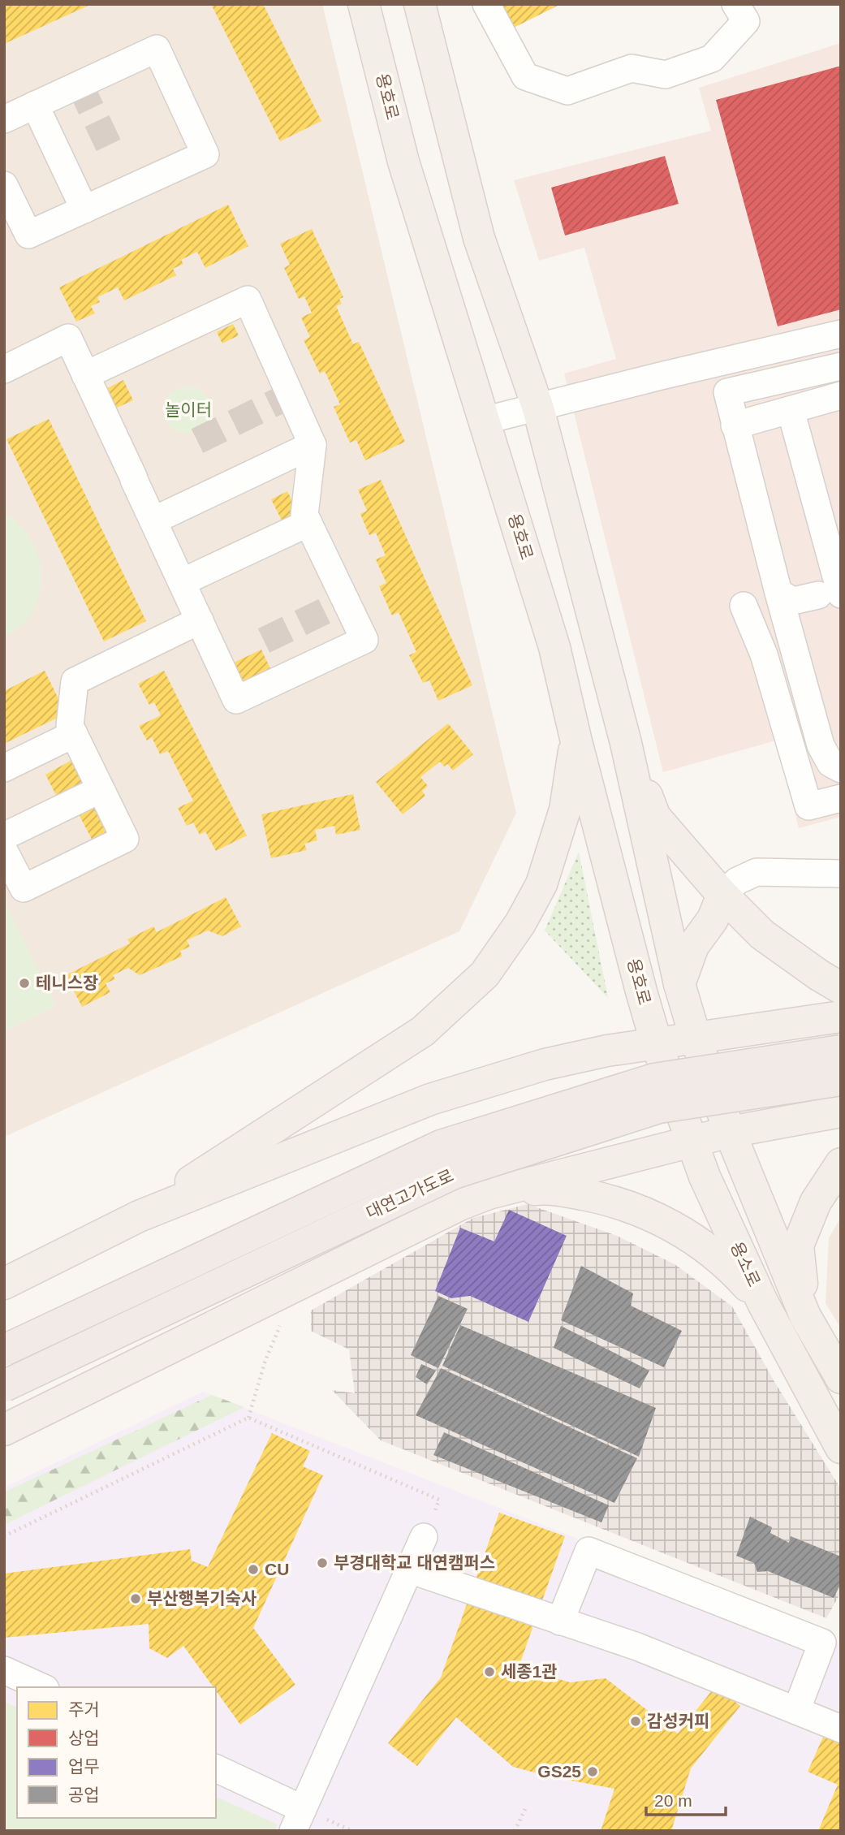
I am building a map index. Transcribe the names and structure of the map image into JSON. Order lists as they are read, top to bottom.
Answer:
{
  "streets": {
    "highway": ["대연고가도로"],
    "main road": ["용호로", "용소로"]
  },
  "crossings": [
    ["용호로", "용소로"]
  ],
  "parks": ["놀이터"],
  "places": [
    "테니스장",
    "부경대학교 대연캠퍼스",
    "CU",
    "부산행복기숙사",
    "세종1관",
    "감성커피",
    "GS25"
  ],
  "legend": [
    "주거",
    "상업",
    "업무",
    "공업"
  ],
  "scale_bar": "20 m"
}
